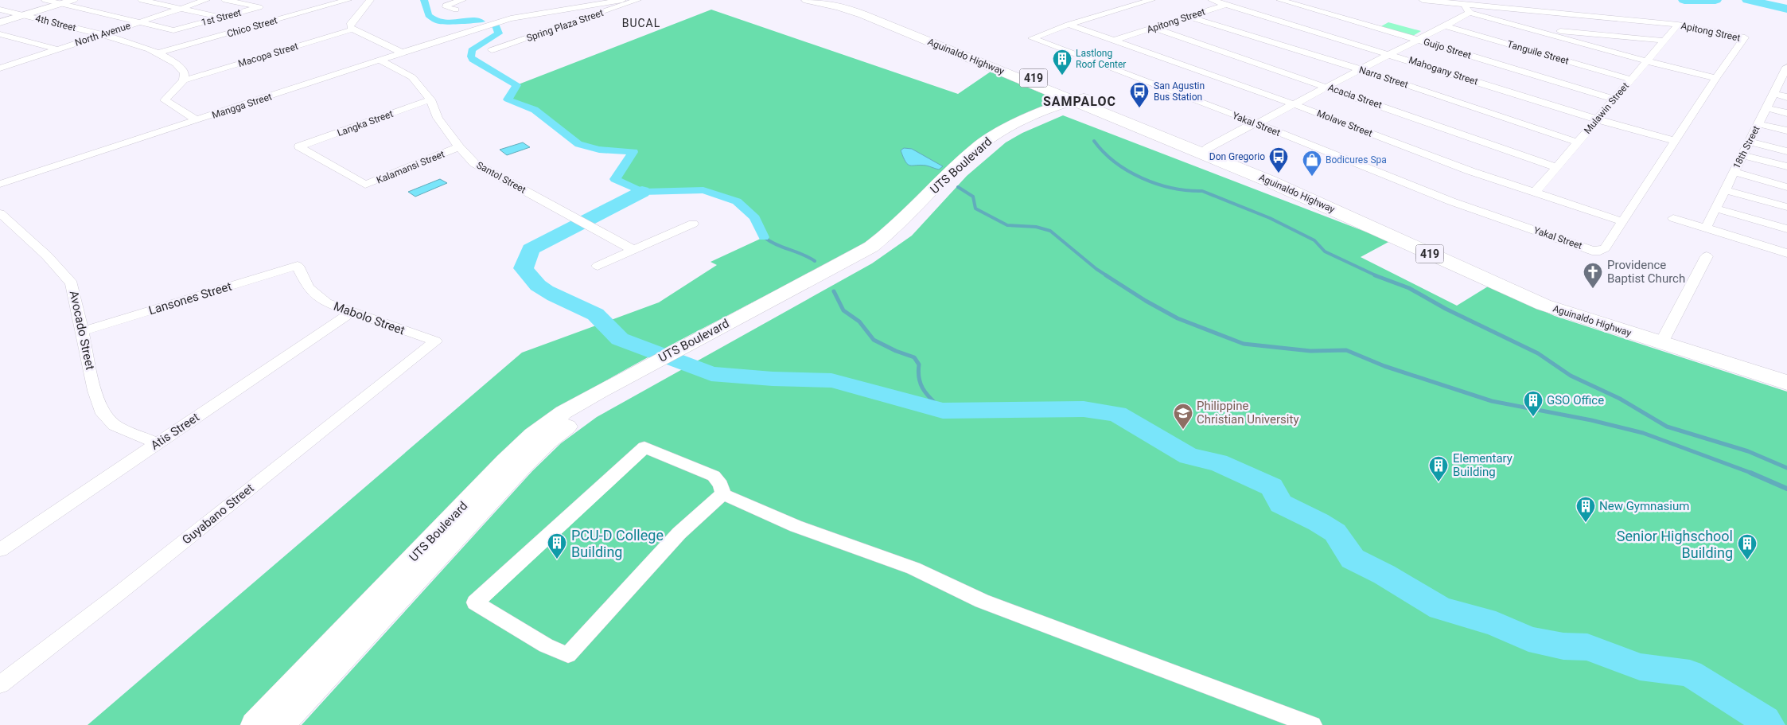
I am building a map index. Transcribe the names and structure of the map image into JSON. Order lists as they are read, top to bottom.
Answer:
{
  "streets": {
    "main road": ["Aguinaldo Highway", "419", "UTS Boulevard"],
    "street": [
      "1st Street",
      "Apitong Street",
      "4th Street",
      "Spring Plaza Street",
      "Chico Street",
      "North Avenue",
      "Guijo Street",
      "Tanguile Street",
      "Macopa Street",
      "Mahogany Street",
      "Narra Street",
      "Acacia Street",
      "Mangga Street",
      "Mulawin Street",
      "Langka Street",
      "Molave Street",
      "Yakal Street",
      "18th Street",
      "Kalamansi Street",
      "Santol Street",
      "Lansones Street",
      "Mabolo Street",
      "Avocado Street",
      "Atis Street",
      "Guyabano Street"
    ]
  },
  "crossings": [
    ["1st Street", "North Avenue"],
    ["Apitong Street", "Mahogany Street"],
    ["Apitong Street", "Narra Street"],
    ["Apitong Street", "Acacia Street"],
    ["Apitong Street", "Mulawin Street"],
    ["Apitong Street", "Molave Street"],
    ["Apitong Street", "Yakal Street"],
    ["4th Street", "Chico Street"],
    ["4th Street", "North Avenue"],
    ["4th Street", "Macopa Street"],
    ["Guijo Street", "Mulawin Street"],
    ["Tanguile Street", "Mulawin Street"],
    ["Aguinaldo Highway", "UTS Boulevard"],
    ["Mahogany Street", "Mulawin Street"],
    ["Narra Street", "Mulawin Street"],
    ["Acacia Street", "Mulawin Street"],
    ["Mangga Street", "Santol Street"],
    ["Mulawin Street", "Molave Street"],
    ["Langka Street", "Kalamansi Street"],
    ["Langka Street", "Santol Street"],
    ["Molave Street", "Yakal Street"],
    ["Kalamansi Street", "Santol Street"],
    ["Lansones Street", "Mabolo Street"],
    ["Lansones Street", "Avocado Street"],
    ["Mabolo Street", "Atis Street"],
    ["Mabolo Street", "Guyabano Street"],
    ["Avocado Street", "Atis Street"]
  ],
  "districts": ["BUCAL", "SAMPALOC"],
  "places": {
    "building": [
      "Lastlong Roof Center",
      "GSO Office",
      "Elementary Building",
      "New Gymnasium",
      "PCU-D College Building",
      "Senior Highschool Building"
    ],
    "bus stop": ["San Agustin Bus Station", "Don Gregorio"],
    "shop": ["Bodicures Spa"],
    "church": ["Providence Baptist Church"],
    "school or university": ["Philippine Christian University"]
  }
}
